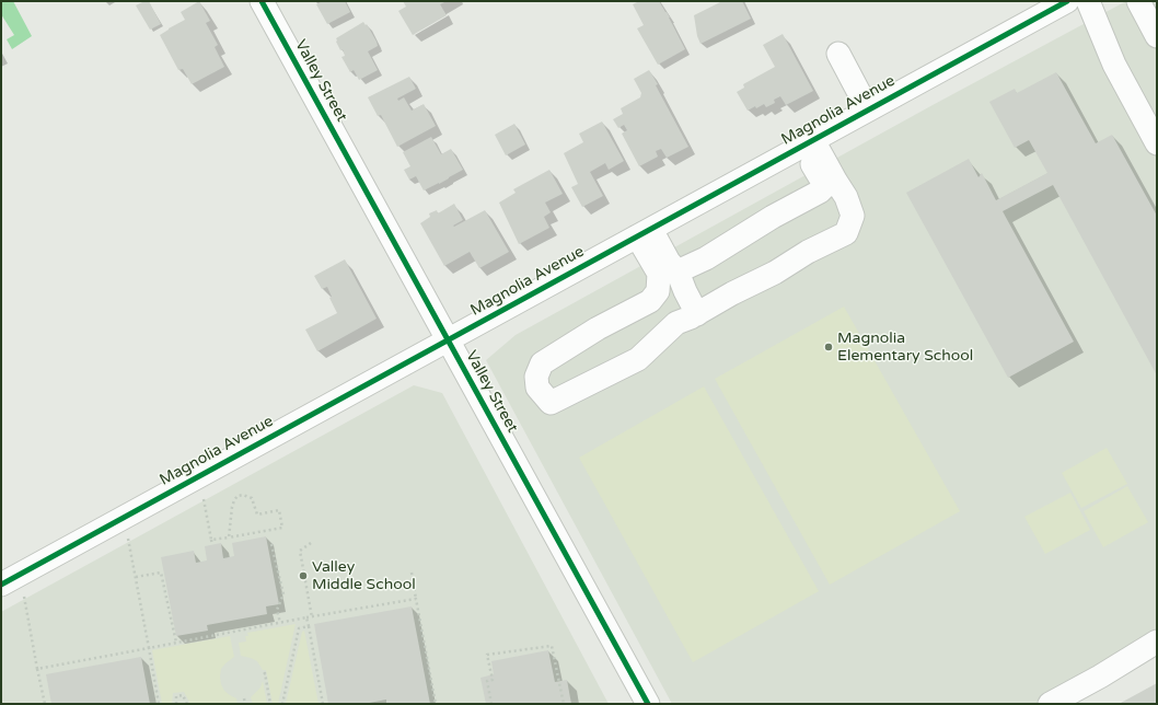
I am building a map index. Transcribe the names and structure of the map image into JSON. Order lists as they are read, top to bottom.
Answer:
{
  "streets": {
    "street": ["Valley Street", "Magnolia Avenue"]
  },
  "crossings": [
    ["Valley Street", "Magnolia Avenue"]
  ],
  "places": ["Magnolia Elementary School", "Valley Middle School"]
}
